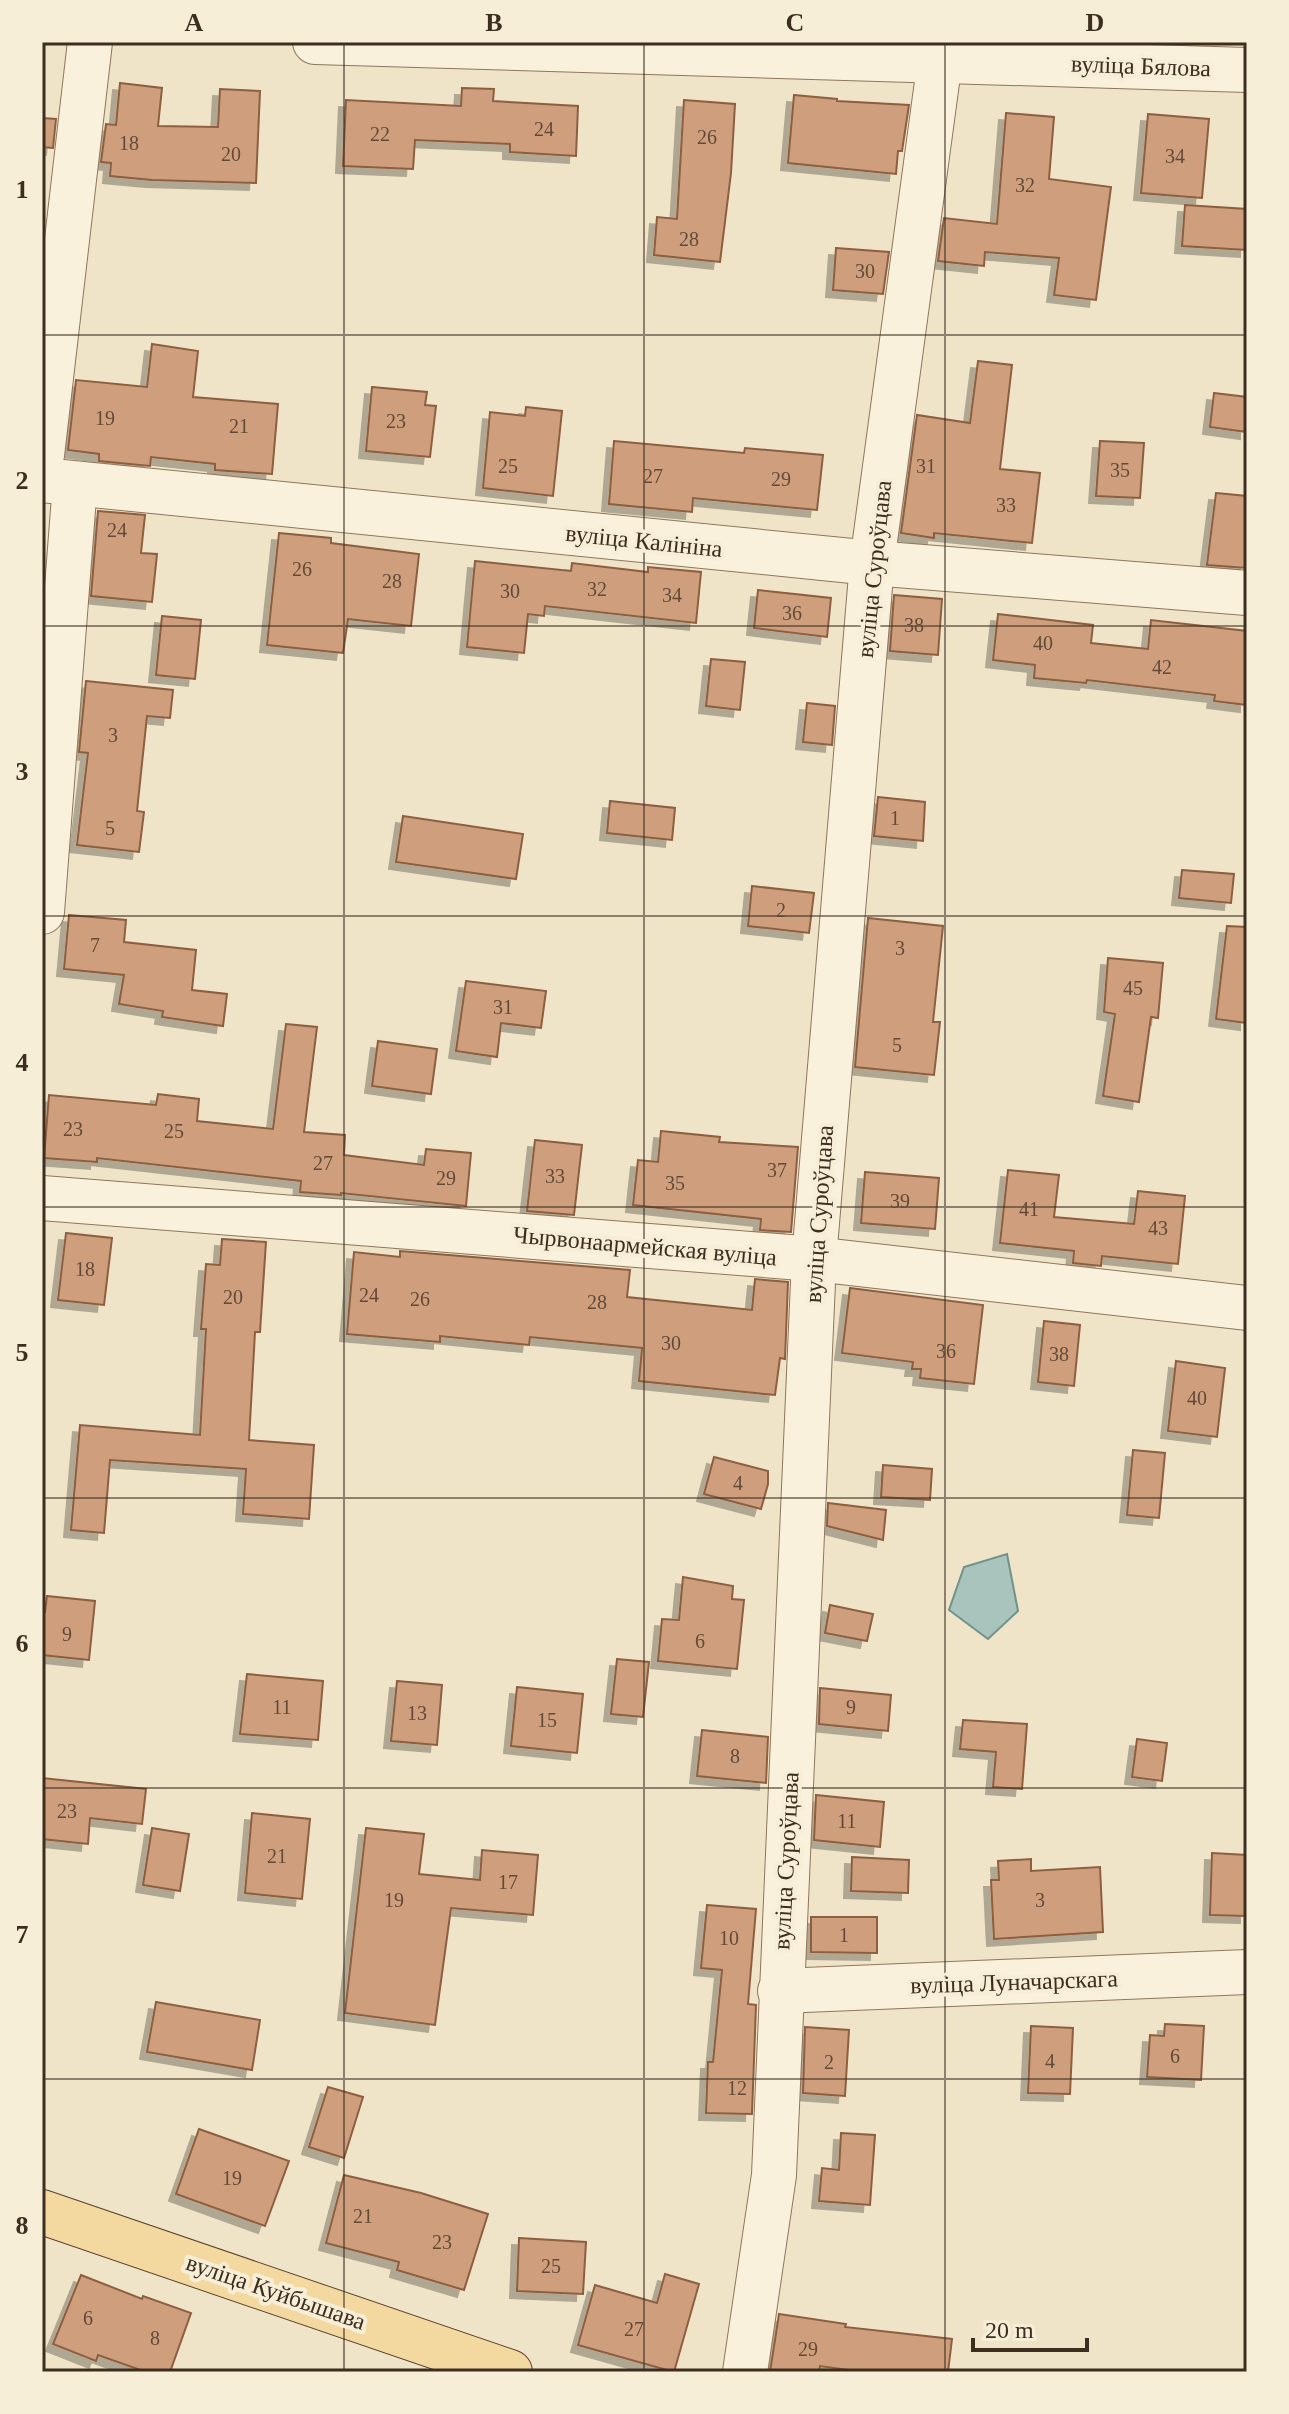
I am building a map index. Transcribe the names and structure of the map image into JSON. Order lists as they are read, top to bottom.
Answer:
{
  "streets": {
    "main road": ["вуліца Куйбышава"],
    "street": [
      "вуліца Бялова",
      "вуліца Калініна",
      "вуліца Суроўцава",
      "Чырвонаармейская вуліца",
      "вуліца Луначарскага"
    ]
  },
  "crossings": [
    ["вуліца Бялова", "вуліца Суроўцава"],
    ["вуліца Калініна", "вуліца Суроўцава"],
    ["вуліца Суроўцава", "Чырвонаармейская вуліца"],
    ["вуліца Суроўцава", "вуліца Луначарскага"]
  ],
  "house_numbers": [
    "24",
    "22",
    "26",
    "18",
    "20",
    "34",
    "32",
    "28",
    "30",
    "19",
    "23",
    "21",
    "25",
    "31",
    "35",
    "27",
    "29",
    "33",
    "24",
    "26",
    "28",
    "32",
    "30",
    "34",
    "36",
    "38",
    "40",
    "42",
    "3",
    "1",
    "5",
    "2",
    "7",
    "3",
    "45",
    "31",
    "5",
    "23",
    "25",
    "27",
    "37",
    "33",
    "29",
    "35",
    "39",
    "41",
    "43",
    "18",
    "24",
    "20",
    "26",
    "28",
    "30",
    "36",
    "38",
    "40",
    "4",
    "9",
    "6",
    "11",
    "9",
    "13",
    "15",
    "8",
    "23",
    "11",
    "21",
    "17",
    "19",
    "3",
    "1",
    "10",
    "6",
    "4",
    "2",
    "12",
    "19",
    "21",
    "23",
    "25",
    "6",
    "27",
    "8",
    "29"
  ],
  "scale_bar": "20 m",
  "grid": {
    "columns": [
      "A",
      "B",
      "C",
      "D"
    ],
    "rows": [
      "1",
      "2",
      "3",
      "4",
      "5",
      "6",
      "7",
      "8"
    ]
  }
}
